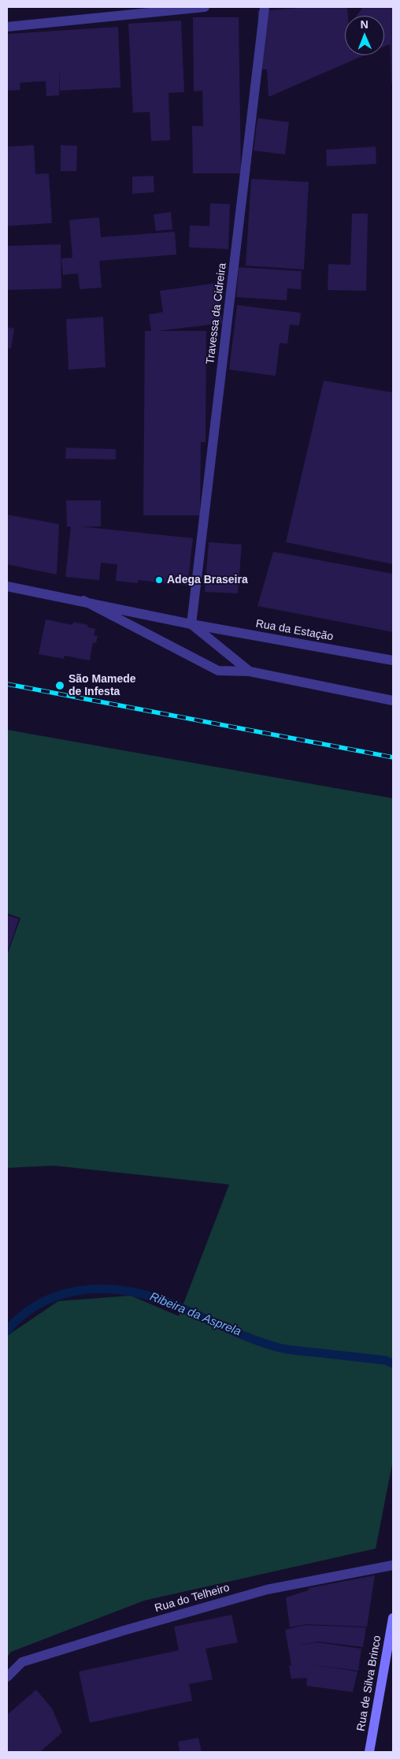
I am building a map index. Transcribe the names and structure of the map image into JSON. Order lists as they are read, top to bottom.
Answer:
{
  "streets": {
    "main road": ["Rua de Silva Brinco"],
    "street": ["Travessa da Cidreira", "Rua da Estação", "Rua do Telheiro"]
  },
  "crossings": [
    ["Travessa da Cidreira", "Rua da Estação"]
  ],
  "water": ["Ribeira da Asprela"],
  "places": ["Adega Braseira", "São Mamede de Infesta"],
  "north": "top"
}
